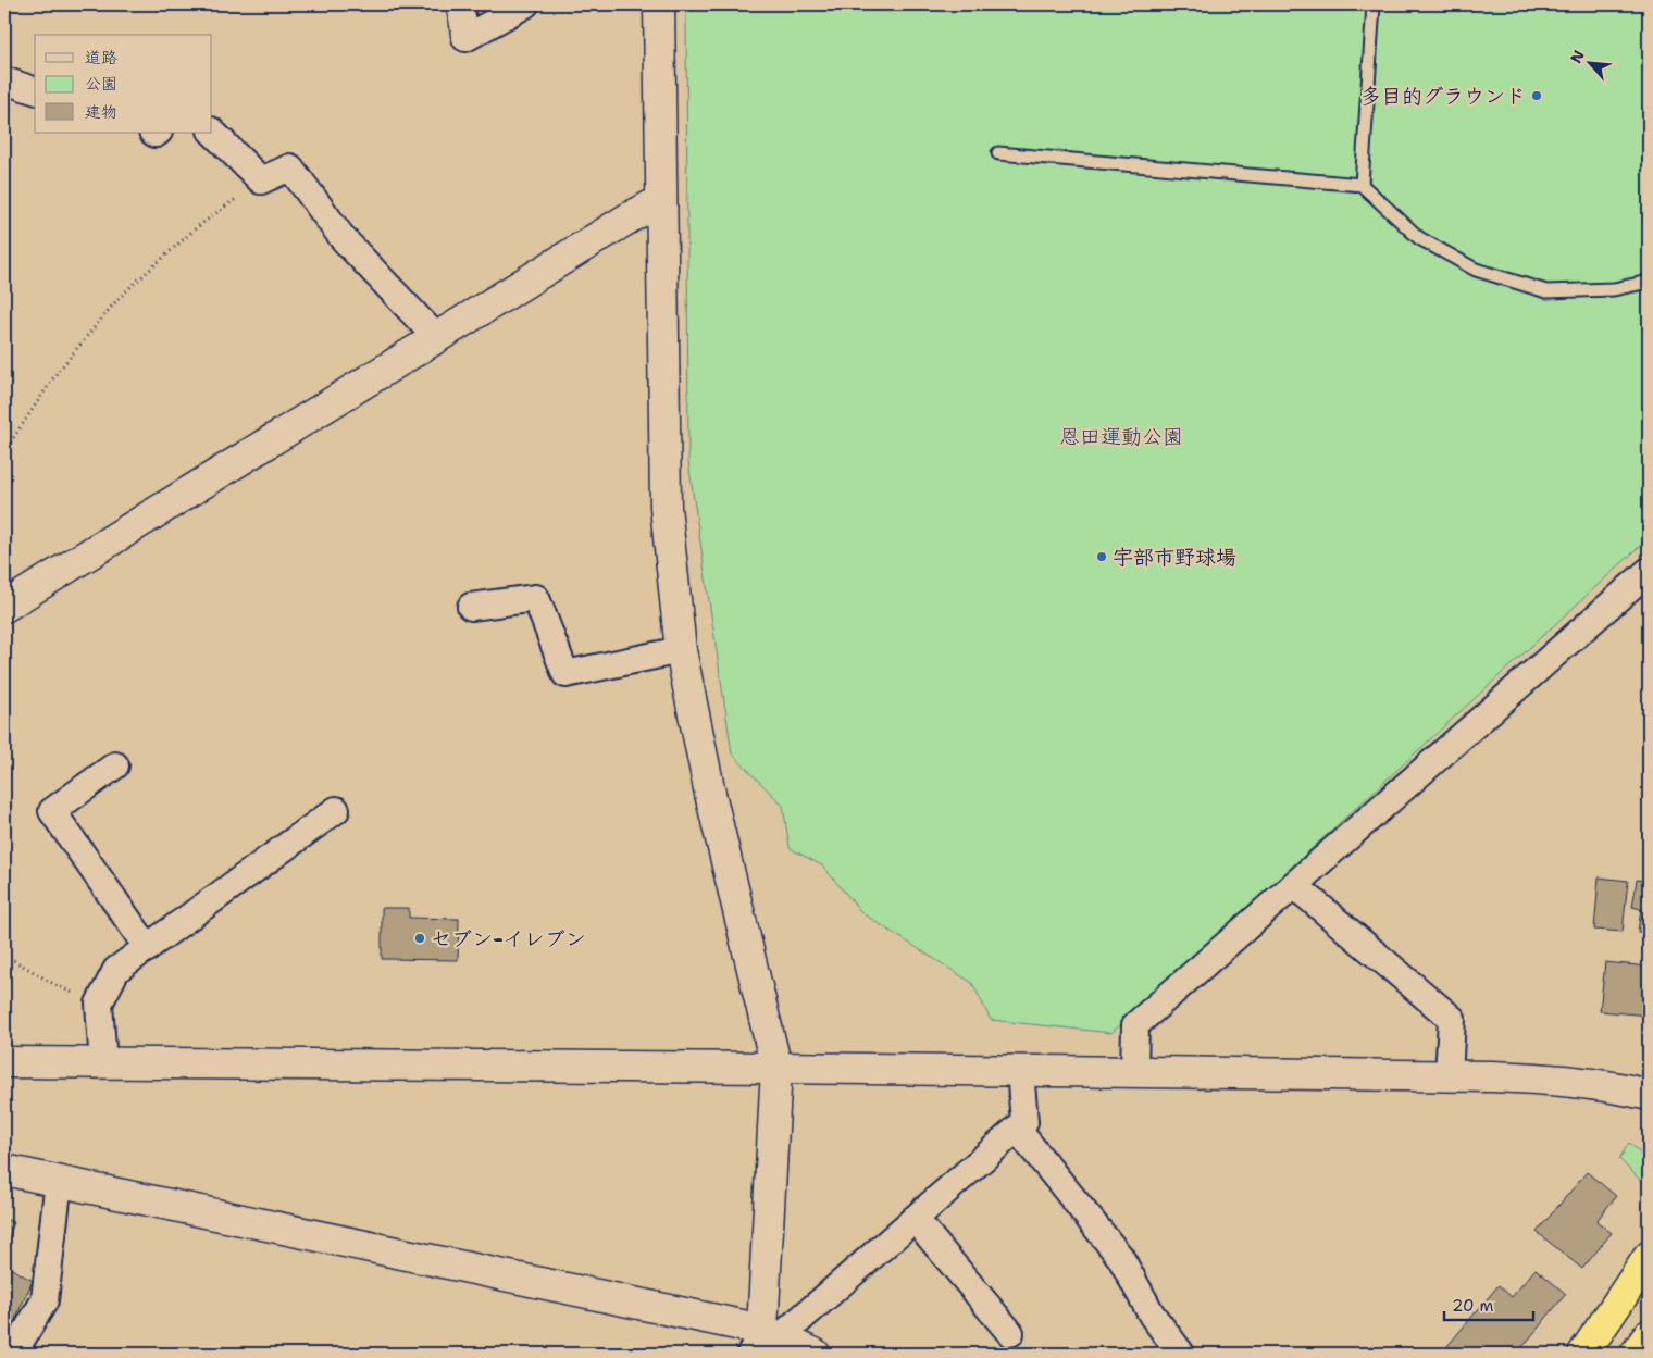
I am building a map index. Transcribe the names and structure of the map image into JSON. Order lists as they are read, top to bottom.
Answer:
{
  "parks": ["恩田運動公園"],
  "places": ["多目的グラウンド", "宇部市野球場", "セブン-イレブン"],
  "legend": ["道路", "公園", "建物"],
  "scale_bar": "20 m",
  "north": "top left"
}
